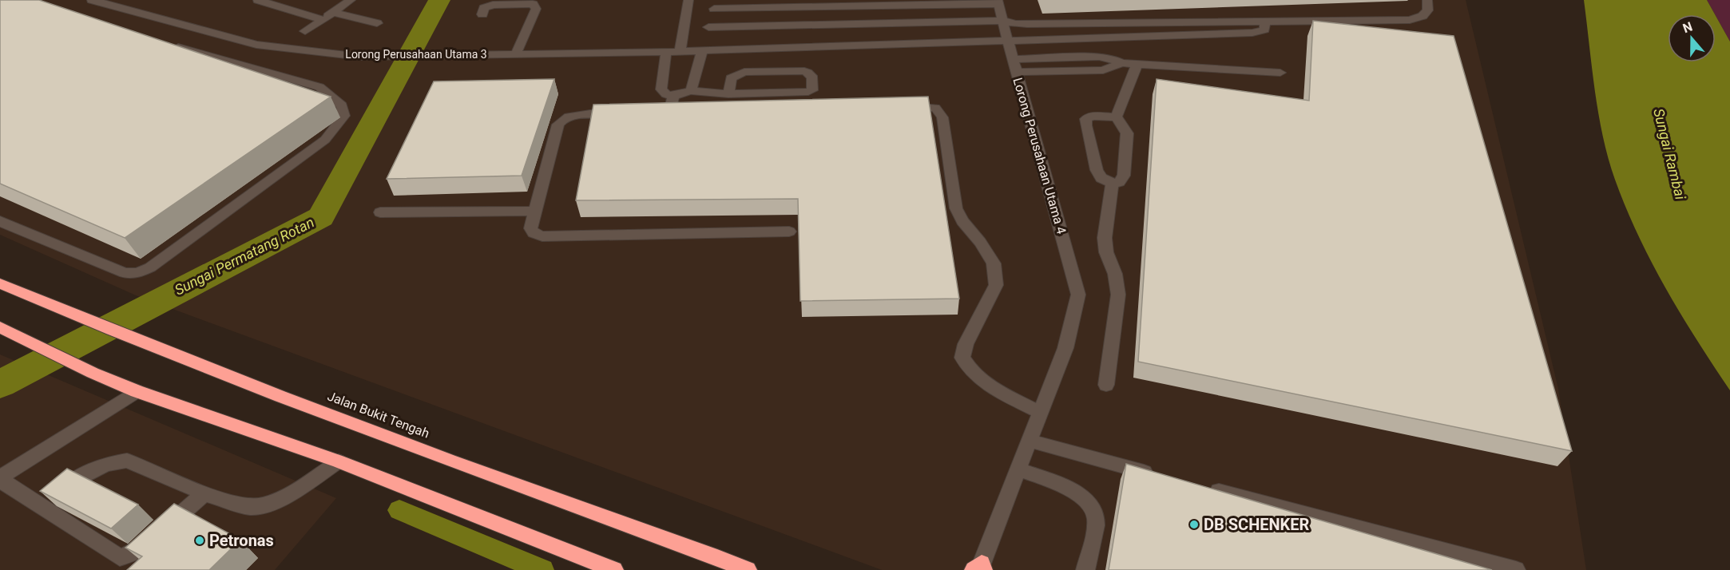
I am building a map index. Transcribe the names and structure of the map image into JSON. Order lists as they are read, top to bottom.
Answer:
{
  "streets": {
    "highway": ["Jalan Bukit Tengah"],
    "street": ["Lorong Perusahaan Utama 3", "Lorong Perusahaan Utama 4"]
  },
  "water": ["Sungai Rambai", "Sungai Permatang Rotan"],
  "places": ["DB SCHENKER", "Petronas"],
  "north": "top"
}
